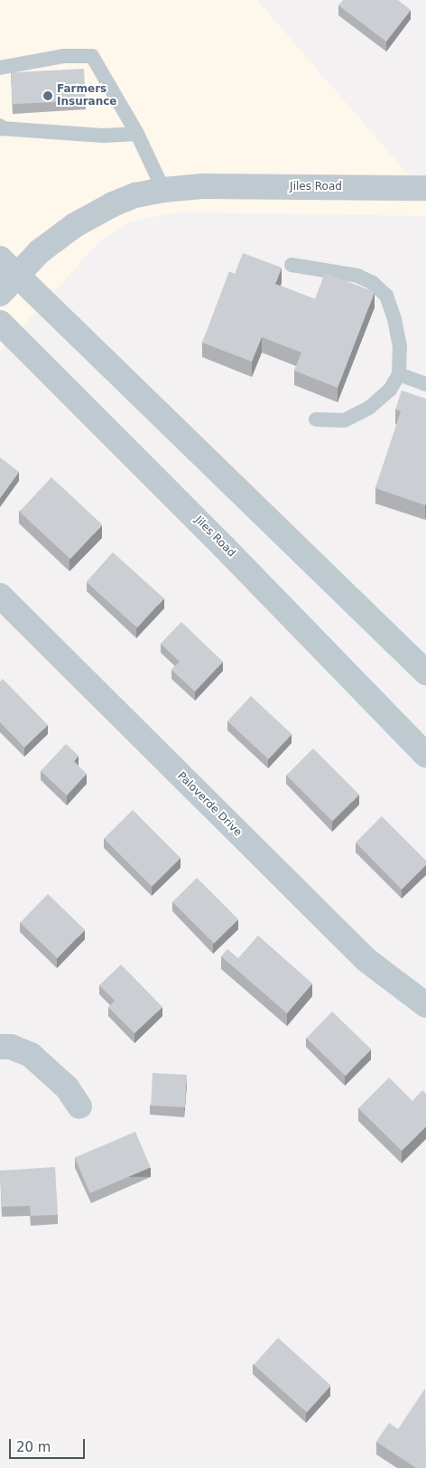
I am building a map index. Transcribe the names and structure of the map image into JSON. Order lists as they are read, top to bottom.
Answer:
{
  "streets": {
    "street": ["Jiles Road", "Paloverde Drive"]
  },
  "places": ["Farmers Insurance"],
  "scale_bar": "20 m"
}
